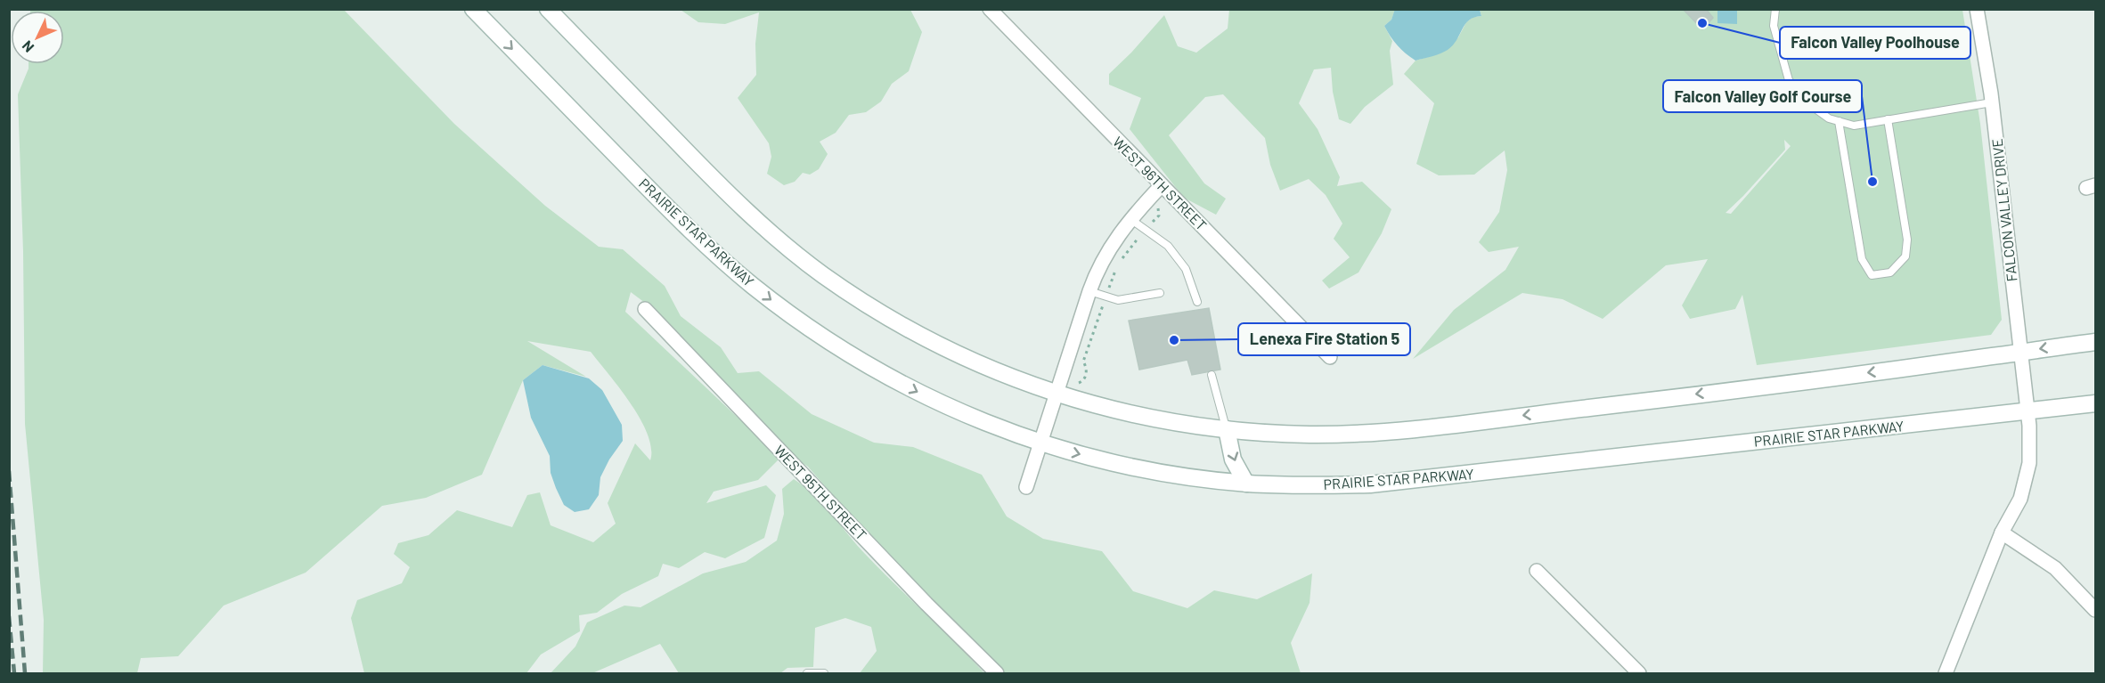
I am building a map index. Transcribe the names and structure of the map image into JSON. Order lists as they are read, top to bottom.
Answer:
{
  "streets": {
    "main road": ["PRAIRIE STAR PARKWAY"],
    "street": ["WEST 96TH STREET", "FALCON VALLEY DRIVE", "WEST 95TH STREET"]
  },
  "crossings": [
    ["FALCON VALLEY DRIVE", "PRAIRIE STAR PARKWAY"]
  ],
  "places": ["Falcon Valley Poolhouse", "Falcon Valley Golf Course", "Lenexa Fire Station 5"],
  "north": "bottom left"
}
